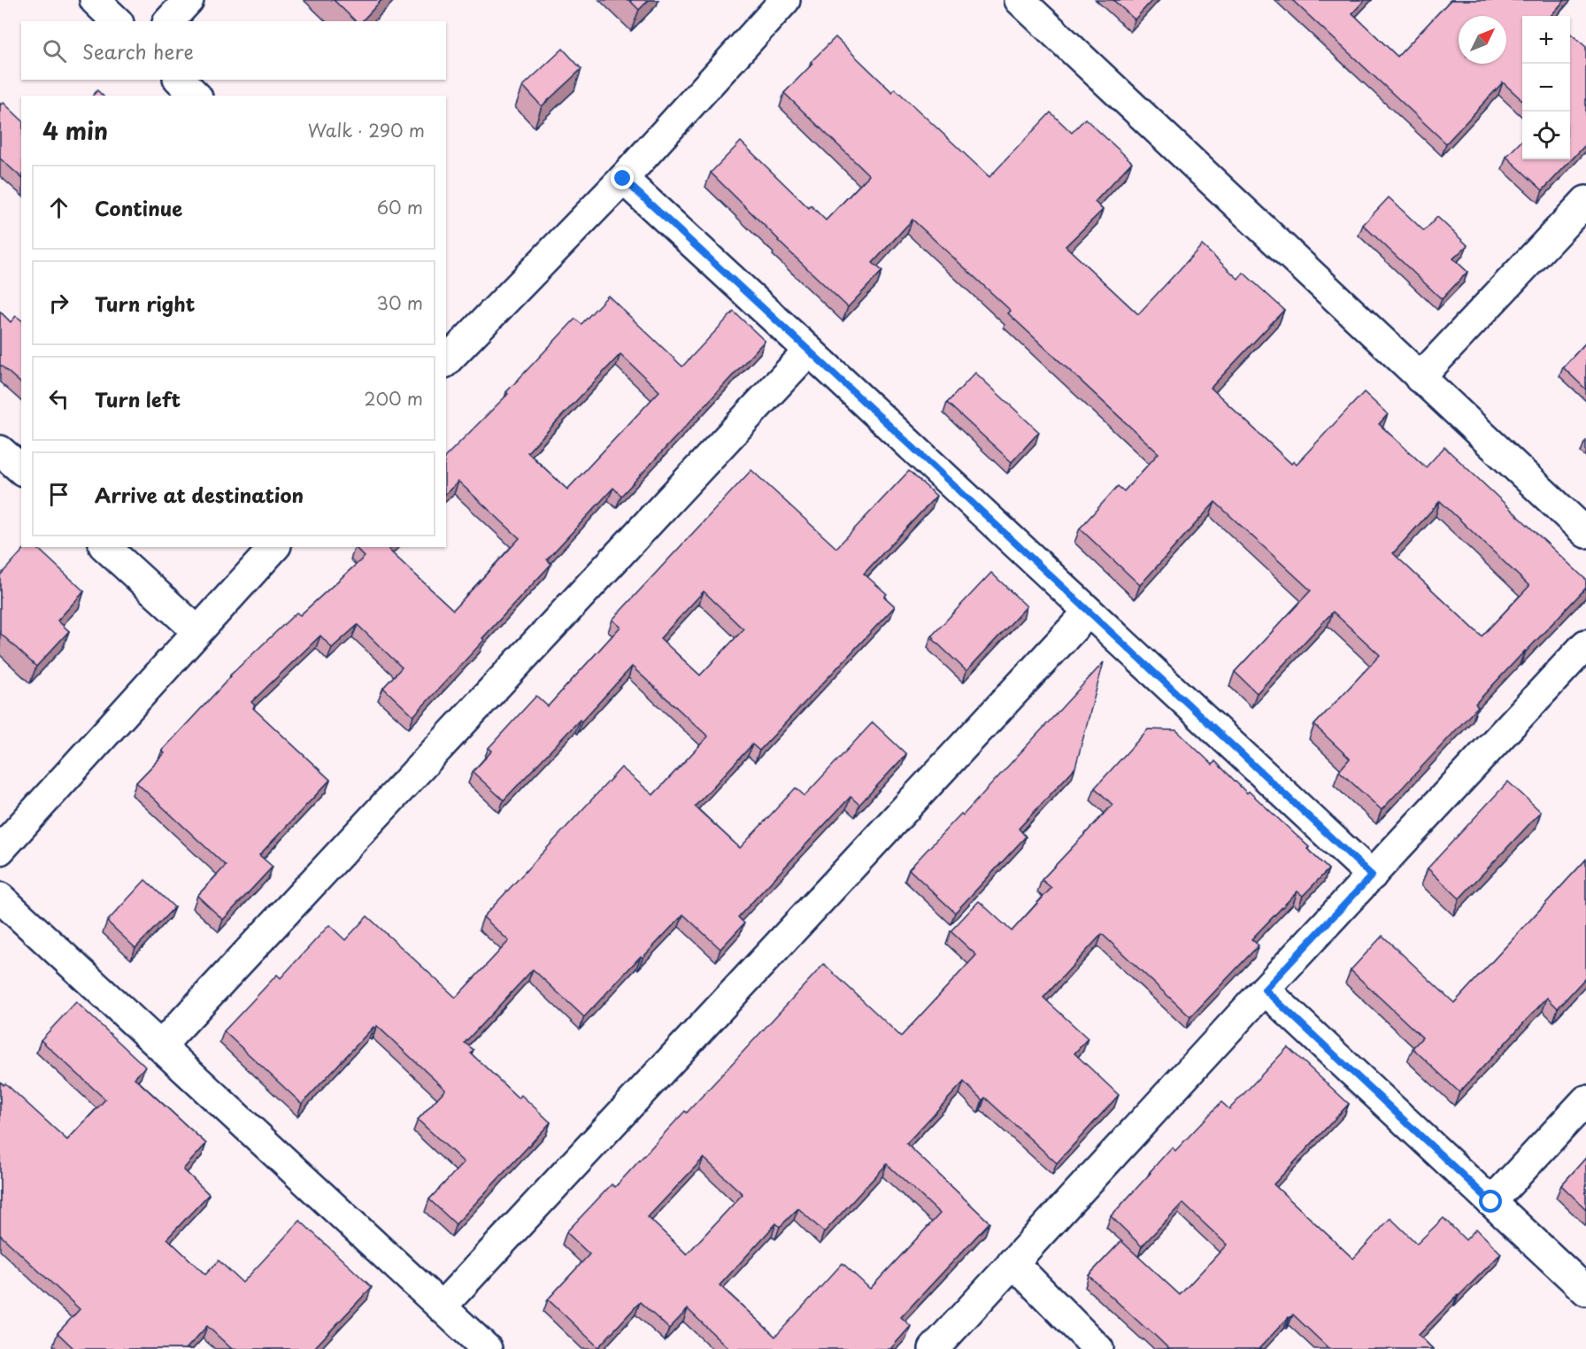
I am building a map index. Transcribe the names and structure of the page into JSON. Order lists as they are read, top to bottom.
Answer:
{
  "north": "top right",
  "page": {
    "map_buttons": ["+", "−"],
    "search": "Search here",
    "heading": ["4 min", "Walk · 290 m"],
    "list": [
      ["Continue", "60 m"],
      ["Turn right", "30 m"],
      ["Turn left", "200 m"],
      "Arrive at destination"
    ]
  }
}
